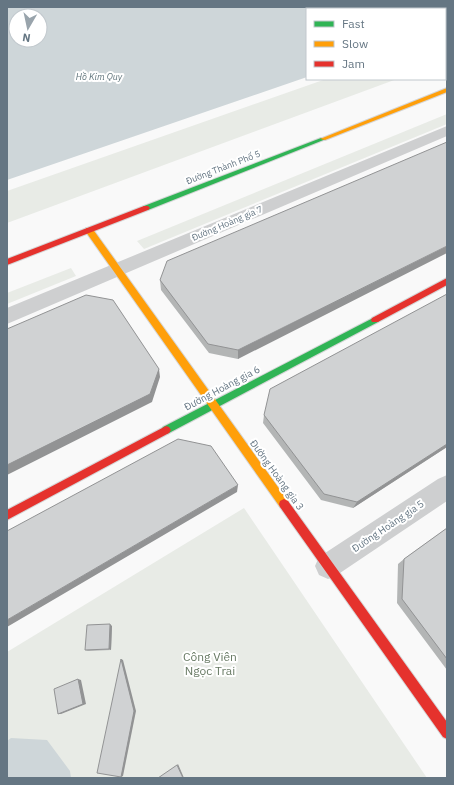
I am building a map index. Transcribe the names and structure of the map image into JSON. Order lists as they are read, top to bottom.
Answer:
{
  "streets": {
    "street": [
      "Đường Thành Phố 5",
      "Đường Hoàng gia 7",
      "Đường Hoàng gia 6",
      "Đường Hoàng gia 3",
      "Đường Hoàng gia 5"
    ]
  },
  "crossings": [
    ["Đường Thành Phố 5", "Đường Hoàng gia 3"],
    ["Đường Hoàng gia 7", "Đường Hoàng gia 3"],
    ["Đường Hoàng gia 6", "Đường Hoàng gia 3"],
    ["Đường Hoàng gia 3", "Đường Hoàng gia 5"]
  ],
  "water": ["Hồ Kim Quy"],
  "parks": ["Công Viên Ngọc Trai"],
  "legend": ["Fast", "Slow", "Jam"],
  "north": "bottom"
}
